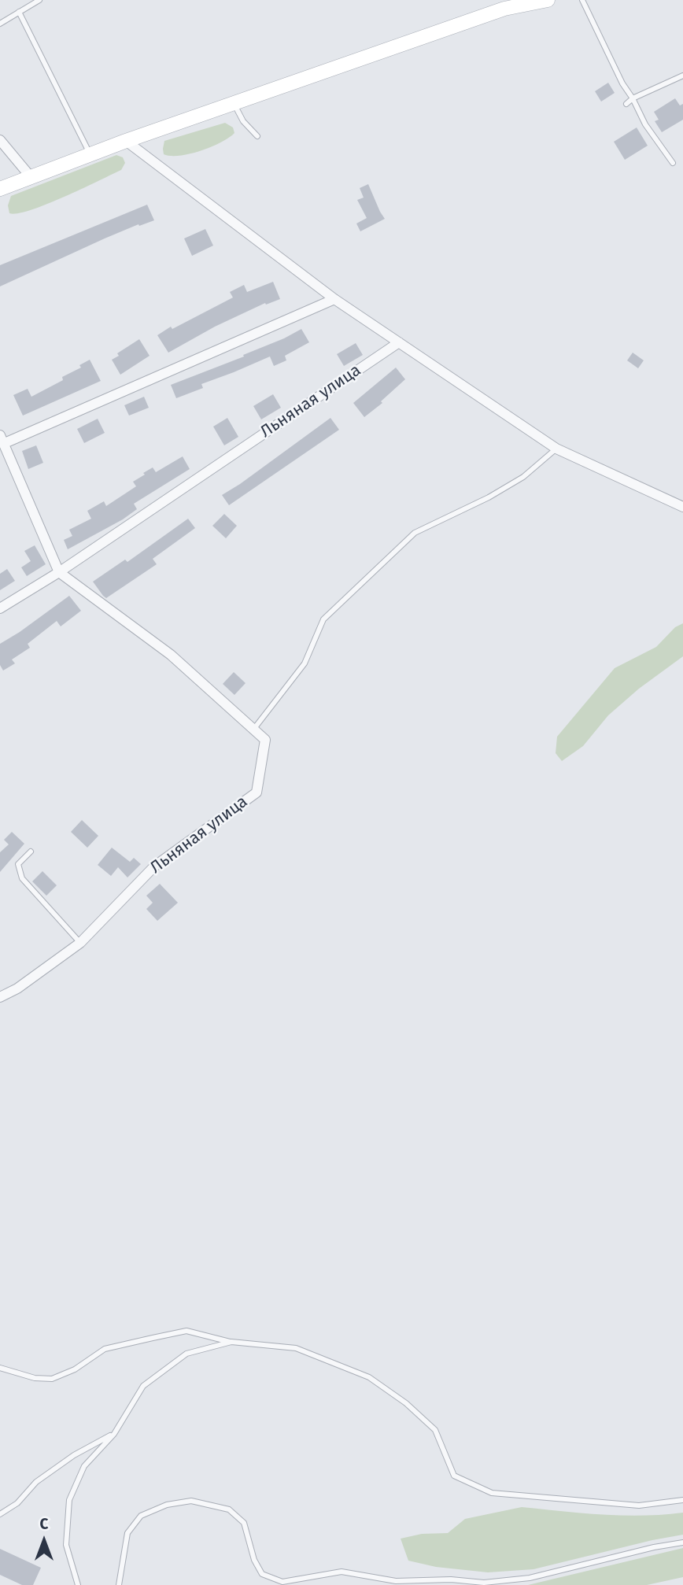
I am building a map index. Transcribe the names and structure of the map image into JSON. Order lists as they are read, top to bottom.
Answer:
{
  "streets": {
    "street": ["Льняная улица"]
  },
  "north": "top"
}
